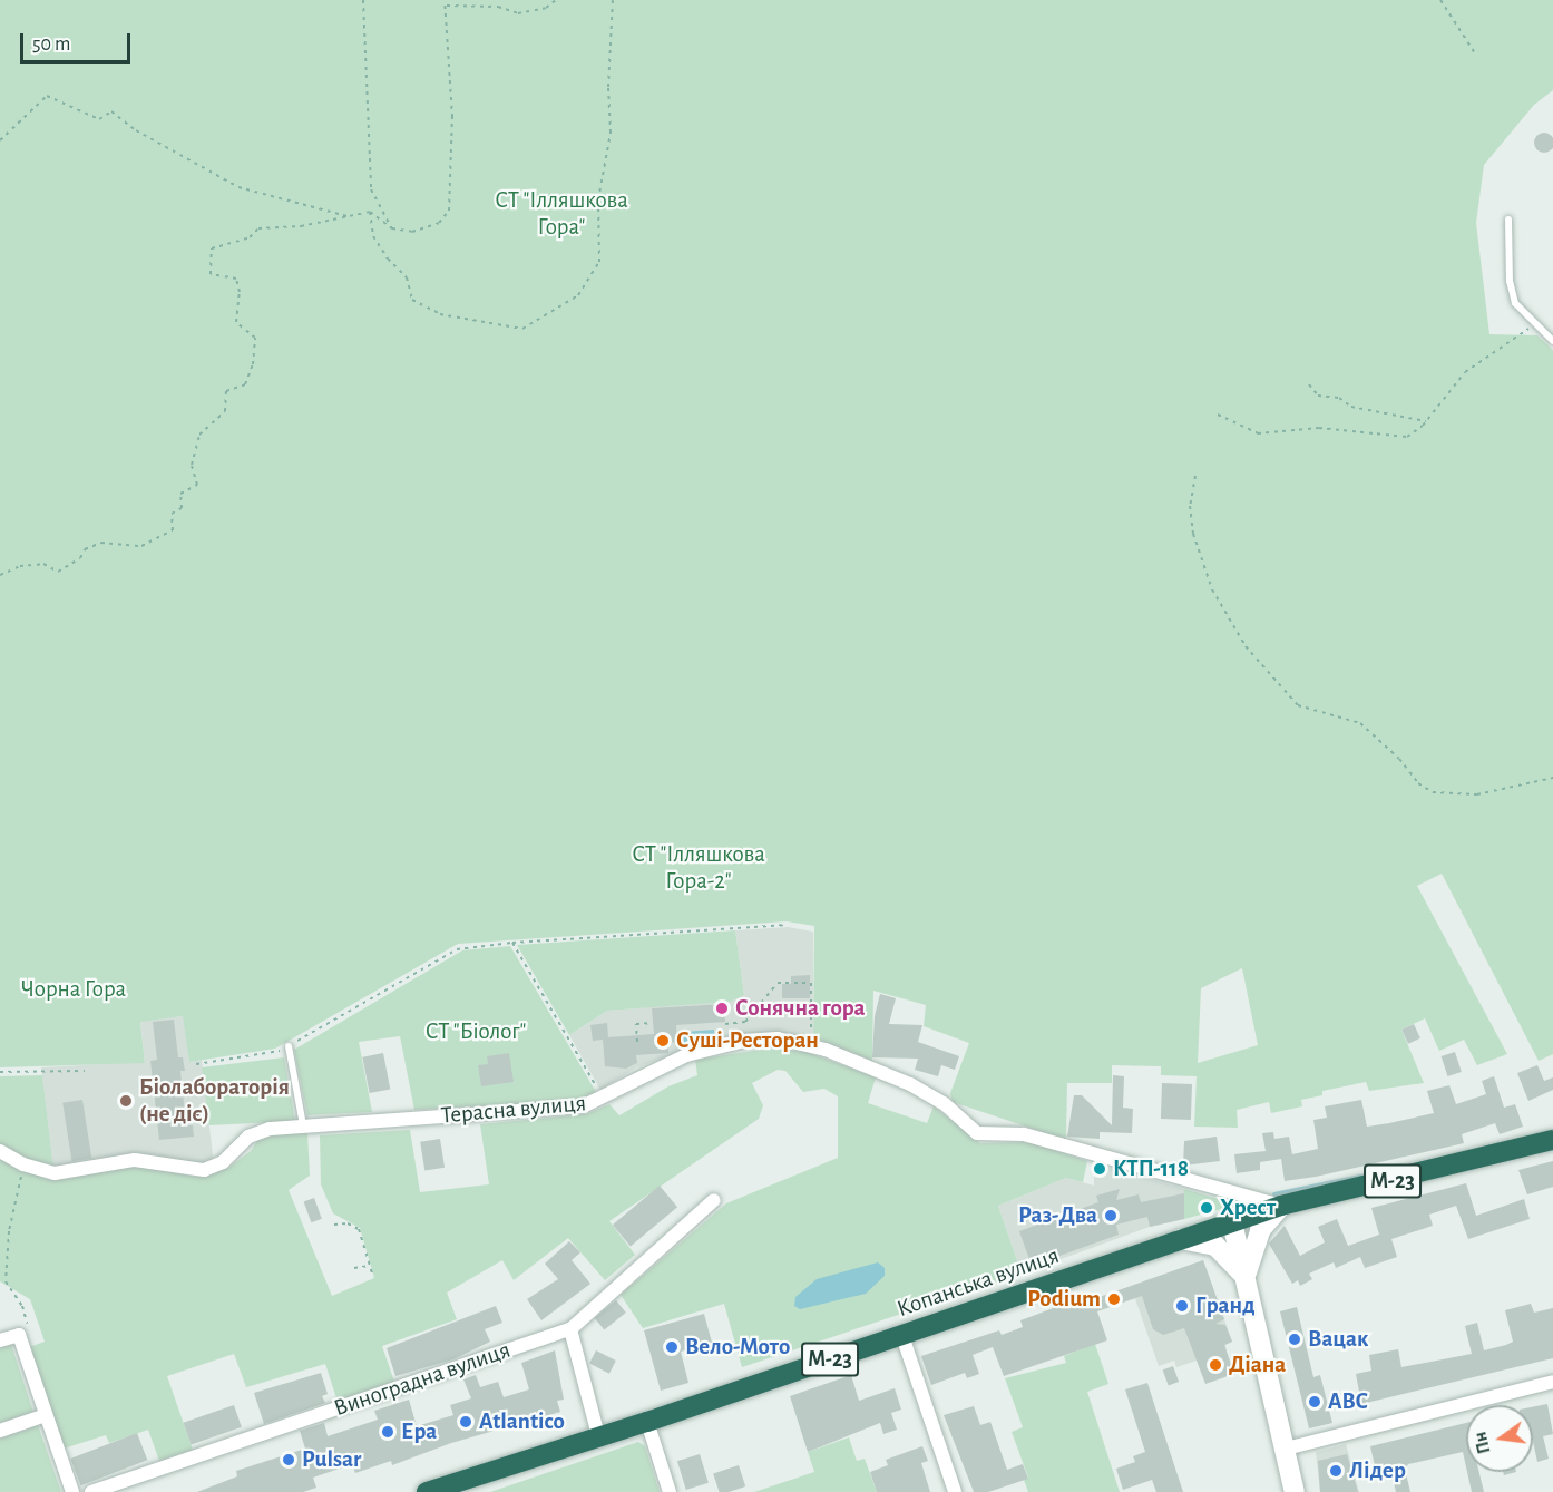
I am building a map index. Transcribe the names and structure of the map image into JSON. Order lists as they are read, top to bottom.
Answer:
{
  "streets": {
    "highway": ["М-23", "Копанська вулиця"],
    "street": ["Терасна вулиця", "Виноградна вулиця"]
  },
  "crossings": [
    ["Терасна вулиця", "Копанська вулиця"]
  ],
  "parks": [
    "СТ \"Ілляшкова Гора\"",
    "СТ \"Ілляшкова Гора-2\"",
    "Чорна Гора",
    "СТ \"Біолог\""
  ],
  "places": [
    "Сонячна гора",
    "Суші-Ресторан",
    "Біолабораторія (не діє)",
    "КТП-118",
    "Хрест",
    "Раз-Два",
    "Podium",
    "Гранд",
    "Вацак",
    "Вело-Мото",
    "Діана",
    "ABC",
    "Atlantico",
    "Ера",
    "Pulsar",
    "Лідер"
  ],
  "scale_bar": "50 m",
  "north": "left"
}
